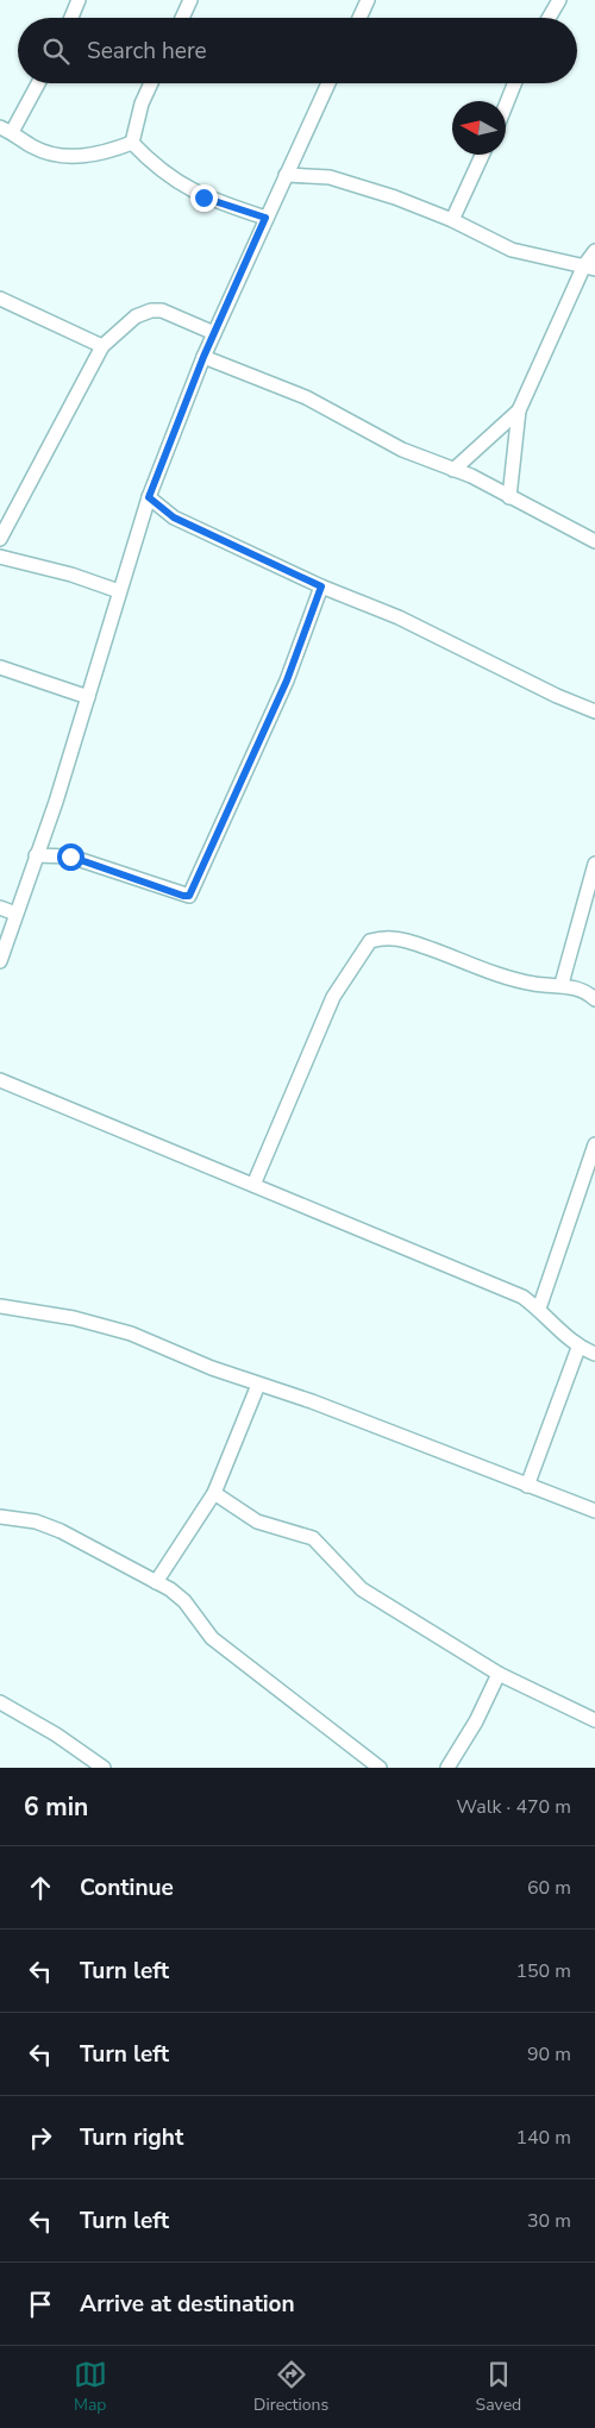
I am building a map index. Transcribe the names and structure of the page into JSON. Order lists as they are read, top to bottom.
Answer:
{
  "north": "left",
  "page": {
    "search": "Search here",
    "heading": ["6 min", "Walk · 470 m"],
    "list": [
      ["Continue", "60 m"],
      ["Turn left", "150 m"],
      ["Turn left", "90 m"],
      ["Turn right", "140 m"],
      ["Turn left", "30 m"],
      "Arrive at destination"
    ],
    "nav": ["Map", "Directions", "Saved"]
  }
}
